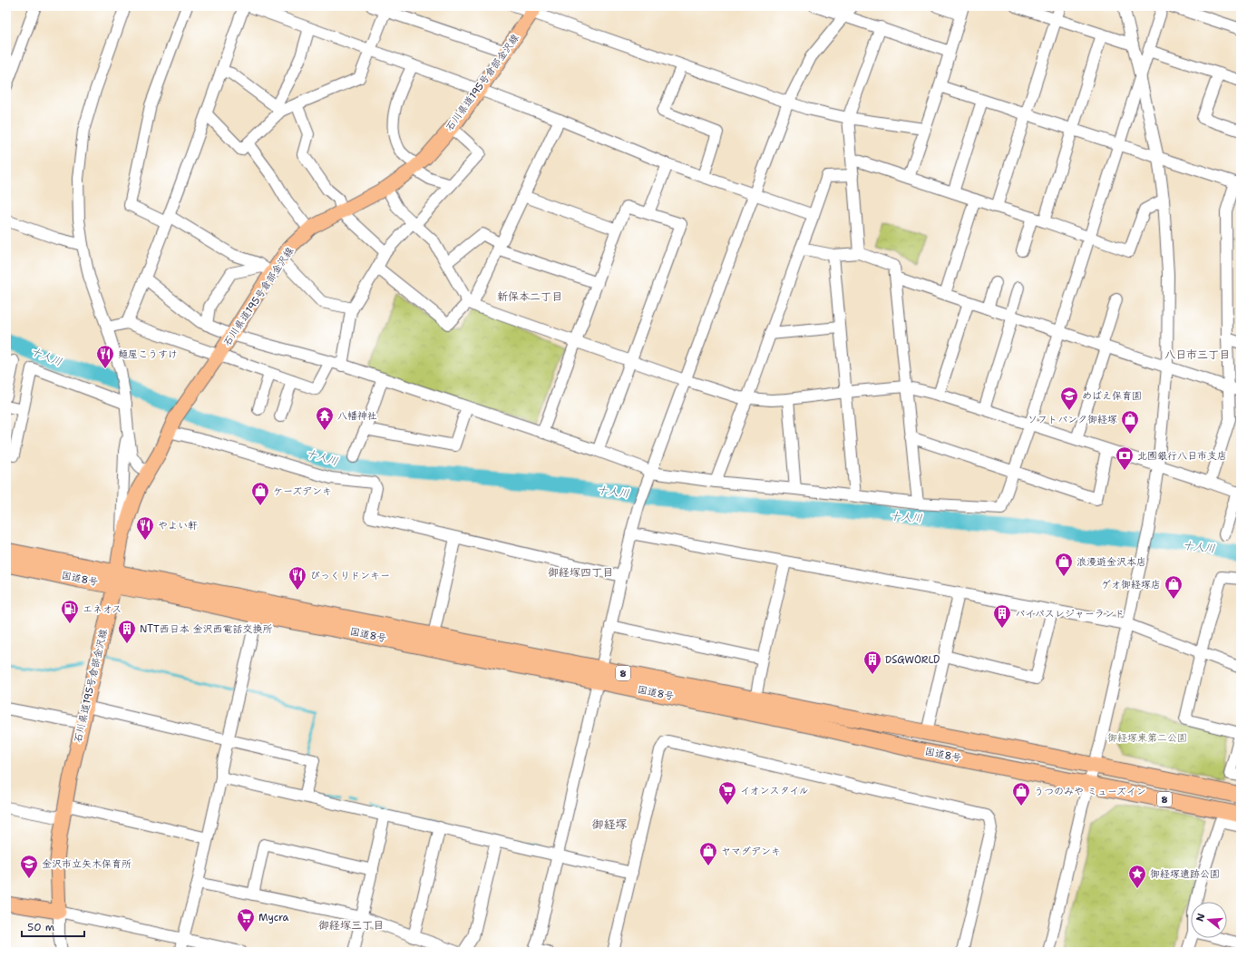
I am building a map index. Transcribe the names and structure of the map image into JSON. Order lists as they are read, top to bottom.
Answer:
{
  "streets": {
    "highway": ["国道8号", "8"],
    "main road": ["石川県道195号倉部金沢線"]
  },
  "crossings": [
    ["石川県道195号倉部金沢線", "国道8号"]
  ],
  "districts": [
    "新保本二丁目",
    "八日市三丁目",
    "御経塚四丁目",
    "御経塚",
    "御経塚三丁目"
  ],
  "water": ["十人川"],
  "parks": ["御経塚東第二公園"],
  "places": {
    "restaurant": ["麺屋こうすけ", "やよい軒", "びっくりドンキー"],
    "school or university": ["めばえ保育園", "金沢市立矢木保育所"],
    "temple": ["八幡神社"],
    "shop": [
      "ソフトバンク御経塚",
      "ケーズデンキ",
      "浪漫遊金沢本店",
      "ゲオ御経塚店",
      "うつのみや ミューズイン",
      "ヤマダデンキ"
    ],
    "bank": ["北國銀行八日市支店"],
    "fuel station": ["エネオス"],
    "building": ["バイパスレジャーランド", "NTT西日本 金沢西電話交換所", "DSGWORLD"],
    "supermarket": ["イオンスタイル", "Mycra"],
    "place": ["御経塚遺跡公園"]
  },
  "scale_bar": "50 m",
  "north": "left"
}
